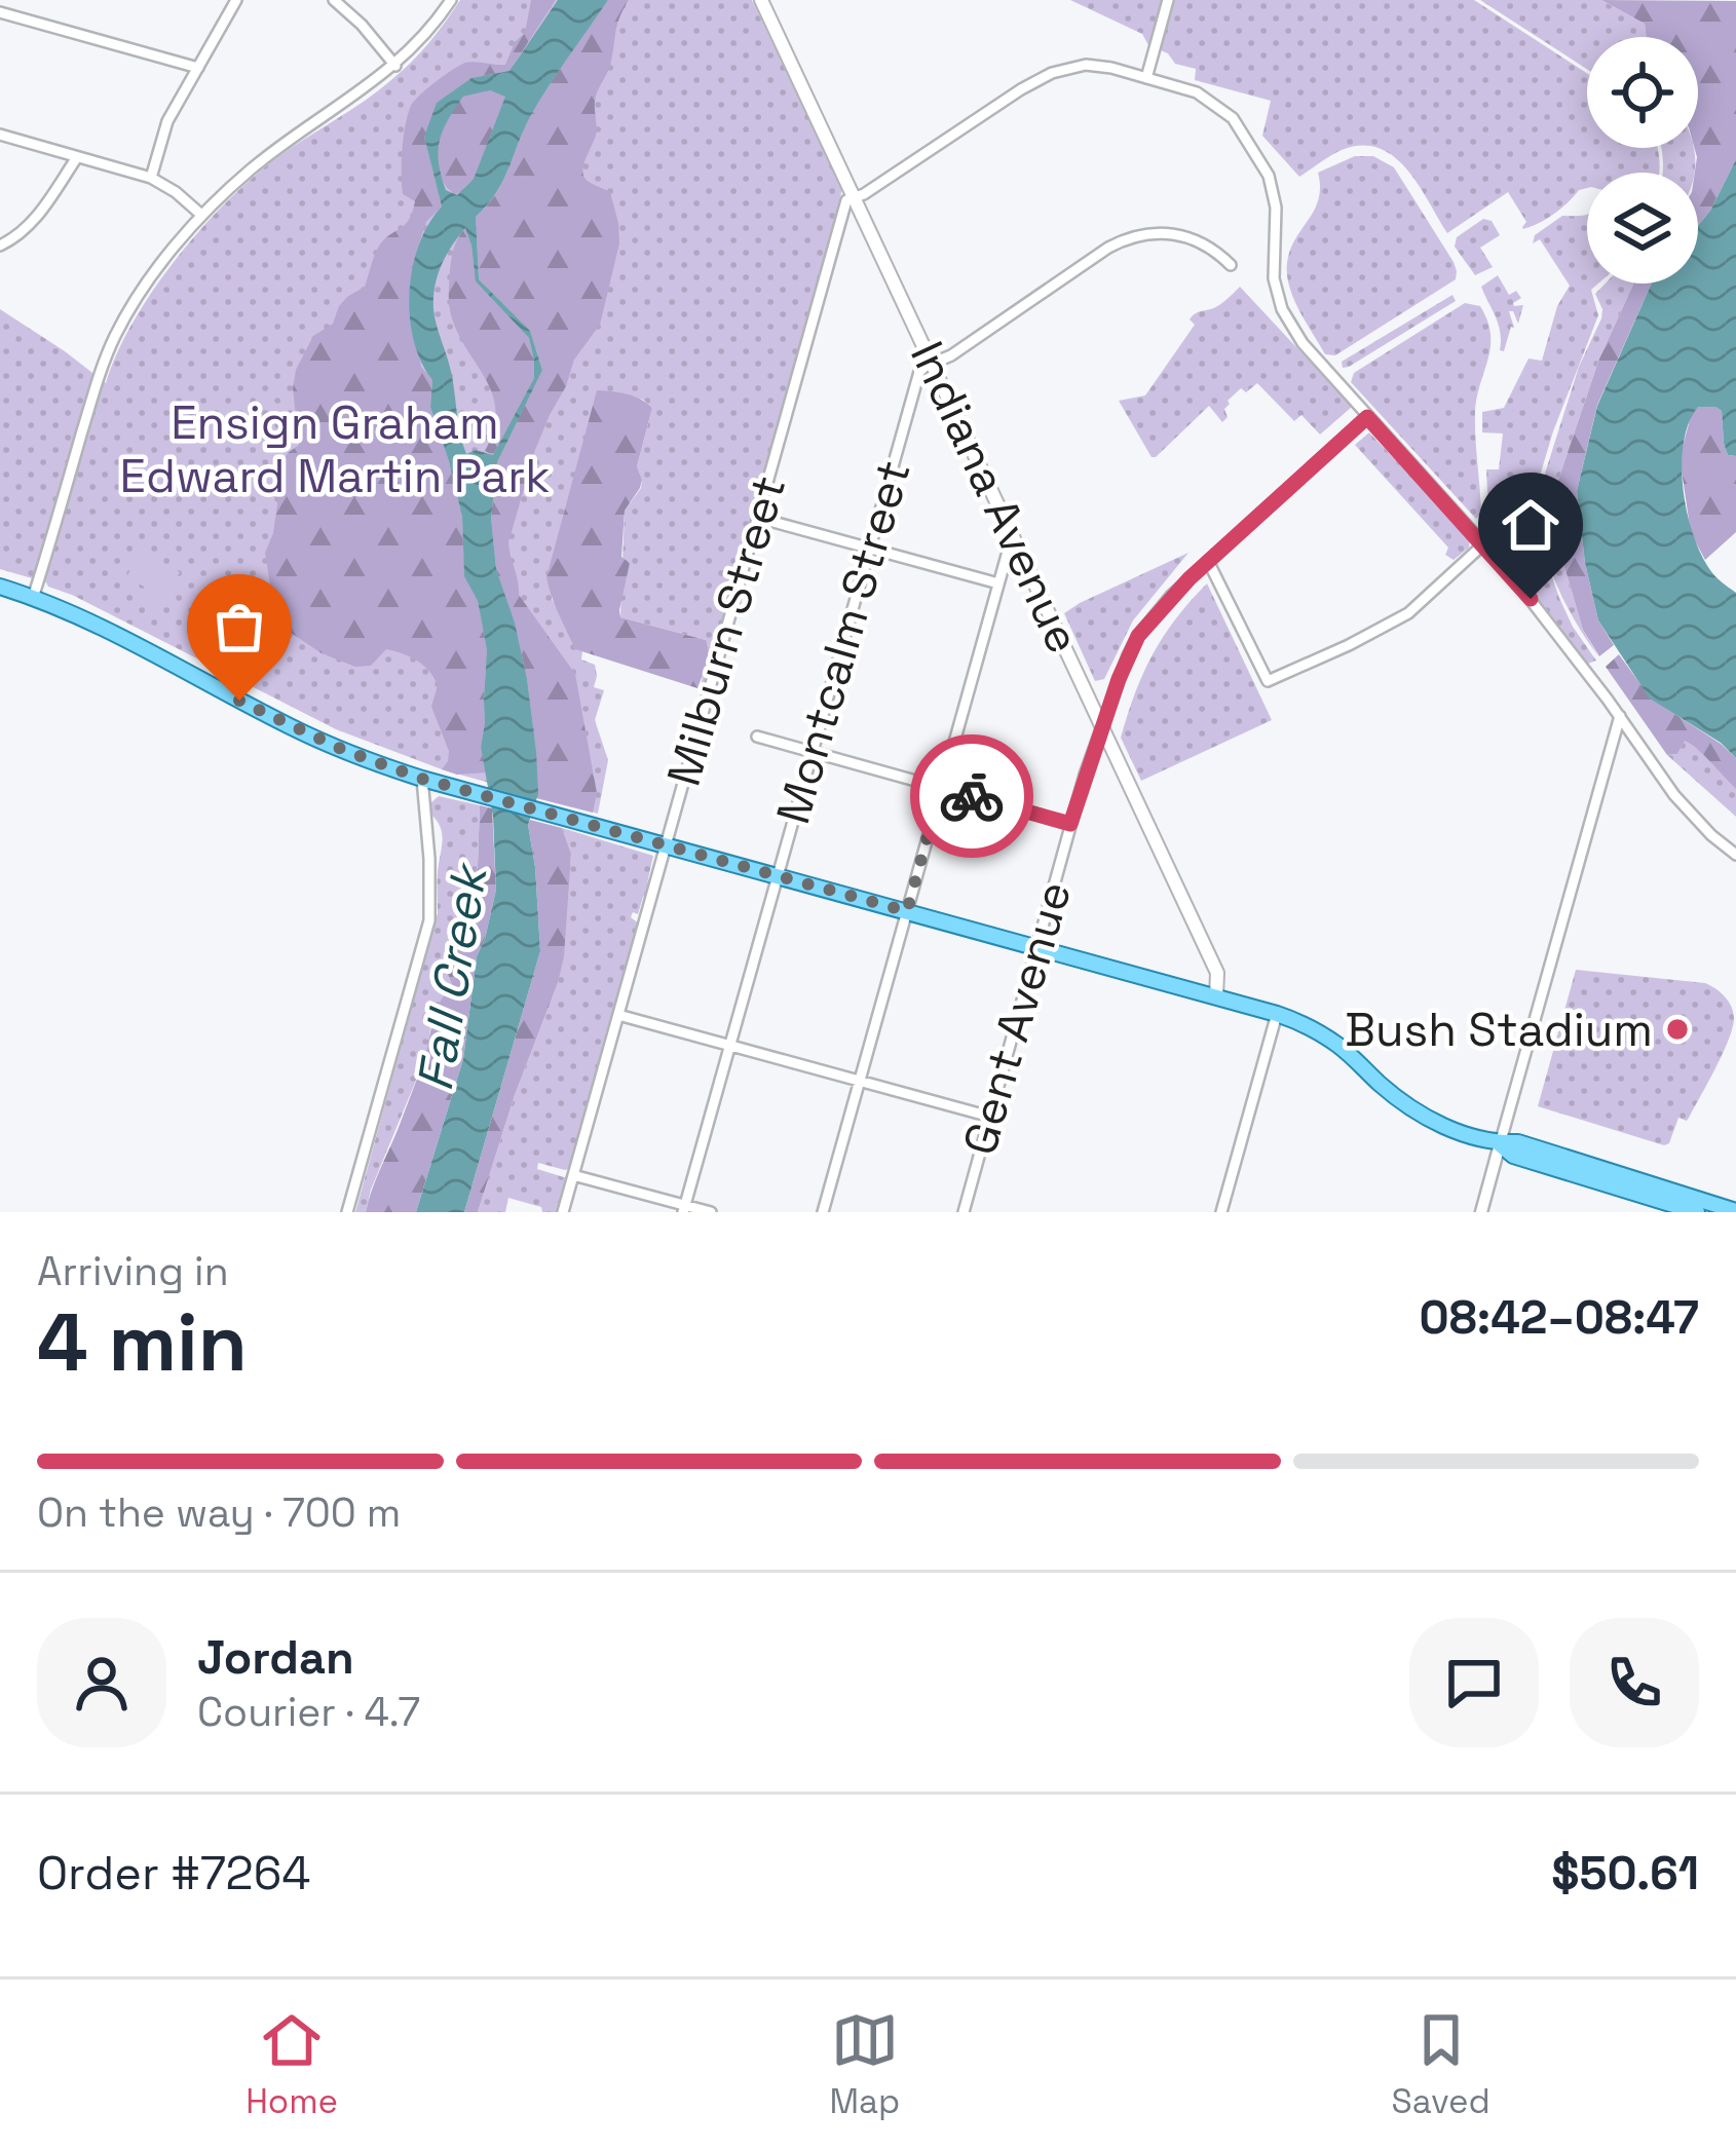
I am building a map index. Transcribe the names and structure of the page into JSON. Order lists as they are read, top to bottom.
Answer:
{
  "streets": {
    "main road": ["Indiana Avenue"],
    "street": ["Milburn Street", "Montcalm Street", "Gent Avenue"]
  },
  "crossings": [
    ["Indiana Avenue", "Milburn Street"],
    ["Indiana Avenue", "Montcalm Street"],
    ["Indiana Avenue", "Gent Avenue"]
  ],
  "water": ["Fall Creek"],
  "parks": ["Ensign Graham Edward Martin Park"],
  "places": ["Bush Stadium"],
  "page": {
    "heading": ["4 min", "Arriving in", "08:42–08:47"],
    "panel": [
      "Jordan",
      "Courier · 4.7",
      "Order #7264",
      "$50.61"
    ],
    "bar": "On the way · 700 m",
    "tabs": ["Home", "Map", "Saved"]
  }
}
